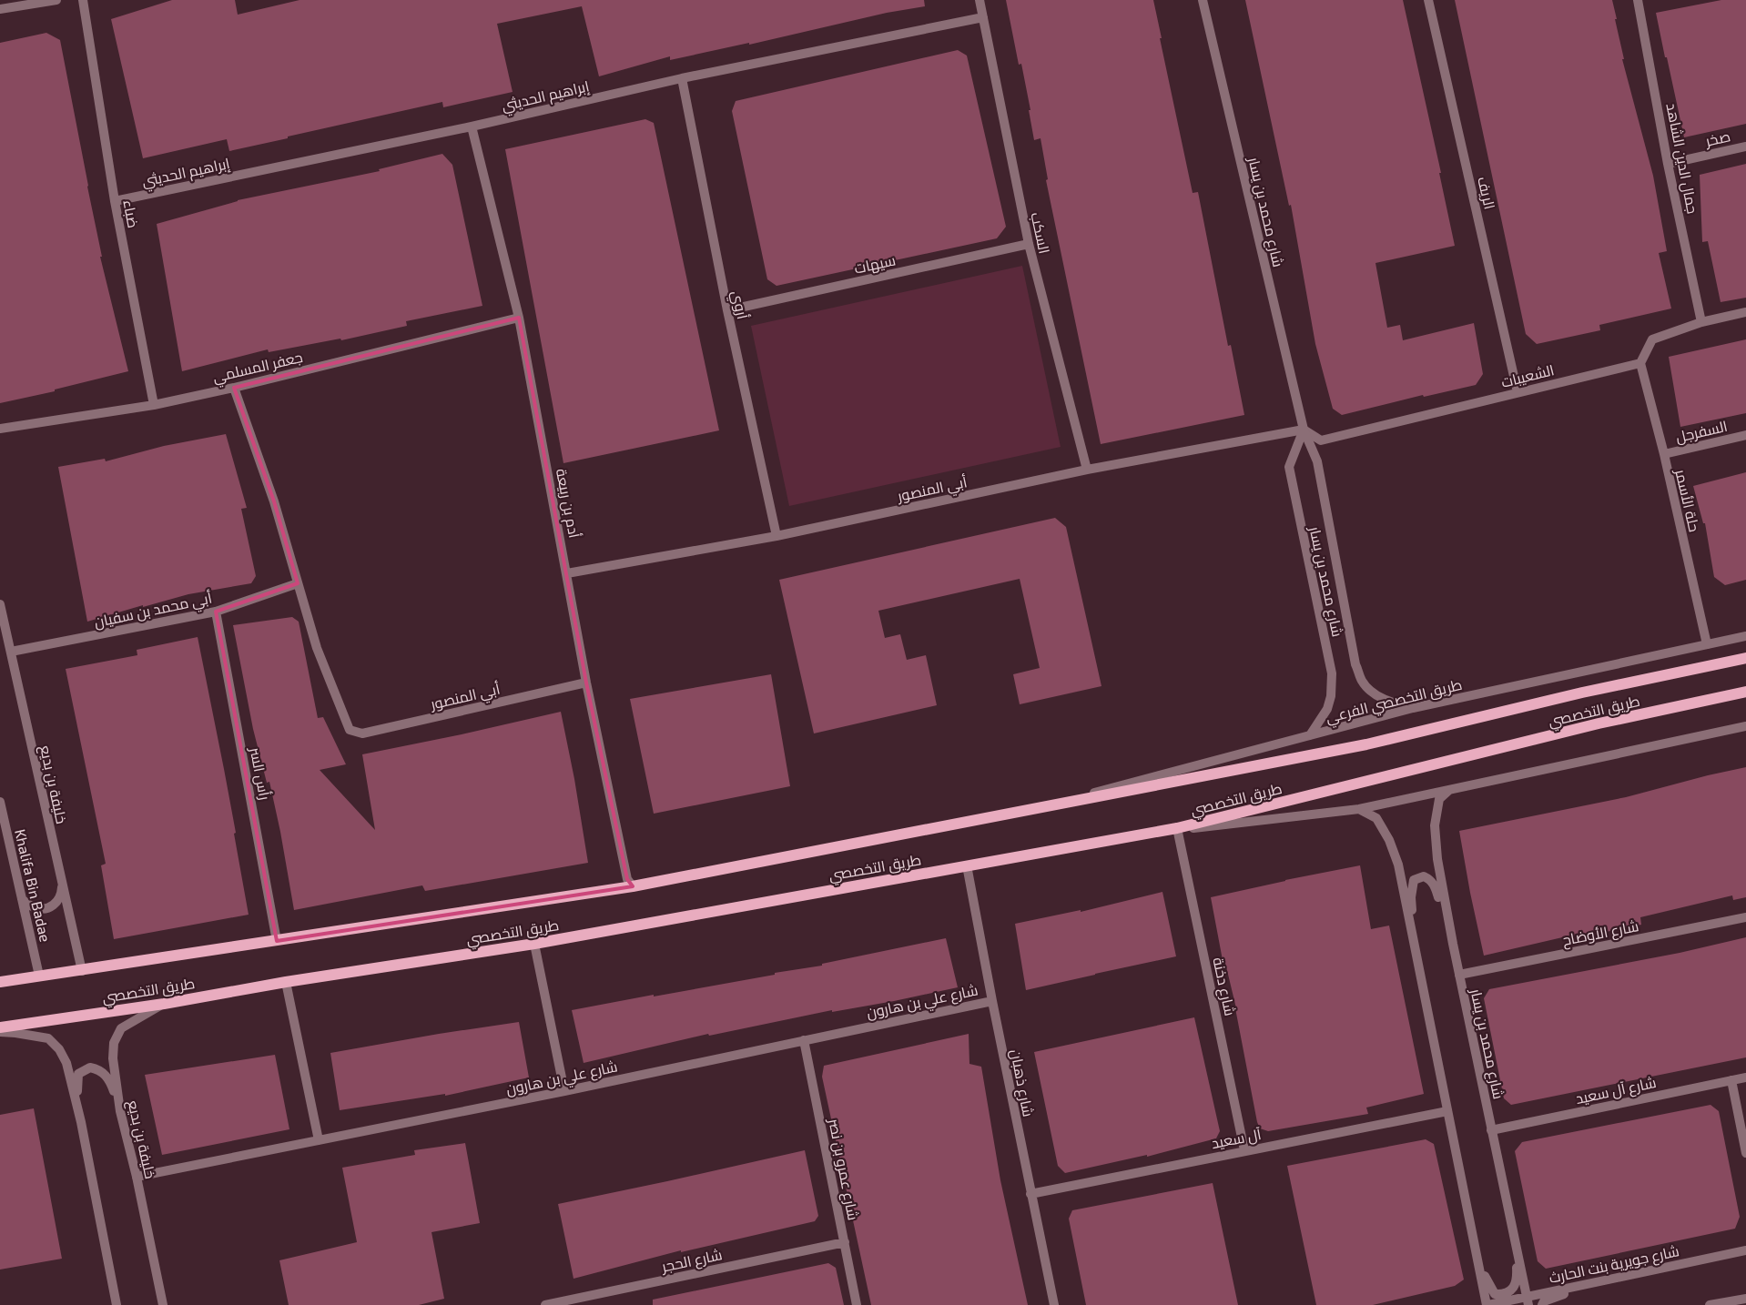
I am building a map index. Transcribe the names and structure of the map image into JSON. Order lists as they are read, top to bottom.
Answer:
{
  "streets": {
    "main road": ["طريق التخصصي"],
    "street": [
      "إبراهيم الحديثي",
      "صخر",
      "جمال الدين الشاهد",
      "الريف",
      "شارع محمد بن يسار",
      "ضباء",
      "السكب",
      "سيهات",
      "أروي",
      "جعفر المسلمي",
      "الشعيبات",
      "السفرجل",
      "أبي المنصور",
      "حلة الأسمر",
      "أدم بن ربيعة",
      "أبي محمد بن سفيان",
      "طريق التخصصي الفرعي",
      "رأس السر",
      "خليفة بن بديع",
      "Khalifa Bin Badae",
      "شارع الأوضاح",
      "شارع دخنة",
      "شارع علي بن هارون",
      "شارع ذهبان",
      "شارع آل سعيد",
      "آل سعيد",
      "شارع عمرو بن نصر",
      "شارع الحجر",
      "شارع جويرية بنت الحارث"
    ]
  },
  "crossings": [
    ["إبراهيم الحديثي", "ضباء"],
    ["إبراهيم الحديثي", "السكب"],
    ["إبراهيم الحديثي", "أروي"],
    ["إبراهيم الحديثي", "أدم بن ربيعة"],
    ["صخر", "جمال الدين الشاهد"],
    ["الريف", "الشعيبات"],
    ["شارع محمد بن يسار", "الشعيبات"],
    ["شارع محمد بن يسار", "أبي المنصور"],
    ["شارع محمد بن يسار", "طريق التخصصي الفرعي"],
    ["شارع محمد بن يسار", "شارع الأوضاح"],
    ["شارع محمد بن يسار", "شارع آل سعيد"],
    ["شارع محمد بن يسار", "شارع جويرية بنت الحارث"],
    ["ضباء", "جعفر المسلمي"],
    ["السكب", "سيهات"],
    ["السكب", "أبي المنصور"],
    ["سيهات", "أروي"],
    ["أروي", "أبي المنصور"],
    ["جعفر المسلمي", "أدم بن ربيعة"],
    ["الشعيبات", "أبي المنصور"],
    ["الشعيبات", "حلة الأسمر"],
    ["السفرجل", "حلة الأسمر"],
    ["أبي المنصور", "أدم بن ربيعة"],
    ["أبي المنصور", "أبي محمد بن سفيان"],
    ["حلة الأسمر", "طريق التخصصي الفرعي"],
    ["أدم بن ربيعة", "طريق التخصصي"],
    ["أبي محمد بن سفيان", "رأس السر"],
    ["أبي محمد بن سفيان", "خليفة بن بديع"],
    ["طريق التخصصي الفرعي", "طريق التخصصي"],
    ["طريق التخصصي", "رأس السر"],
    ["طريق التخصصي", "خليفة بن بديع"],
    ["طريق التخصصي", "Khalifa Bin Badae"],
    ["طريق التخصصي", "شارع دخنة"],
    ["طريق التخصصي", "شارع ذهبان"],
    ["خليفة بن بديع", "شارع علي بن هارون"],
    ["شارع دخنة", "آل سعيد"],
    ["شارع علي بن هارون", "شارع ذهبان"],
    ["شارع علي بن هارون", "شارع عمرو بن نصر"],
    ["شارع ذهبان", "آل سعيد"],
    ["شارع عمرو بن نصر", "شارع الحجر"]
  ]
}
